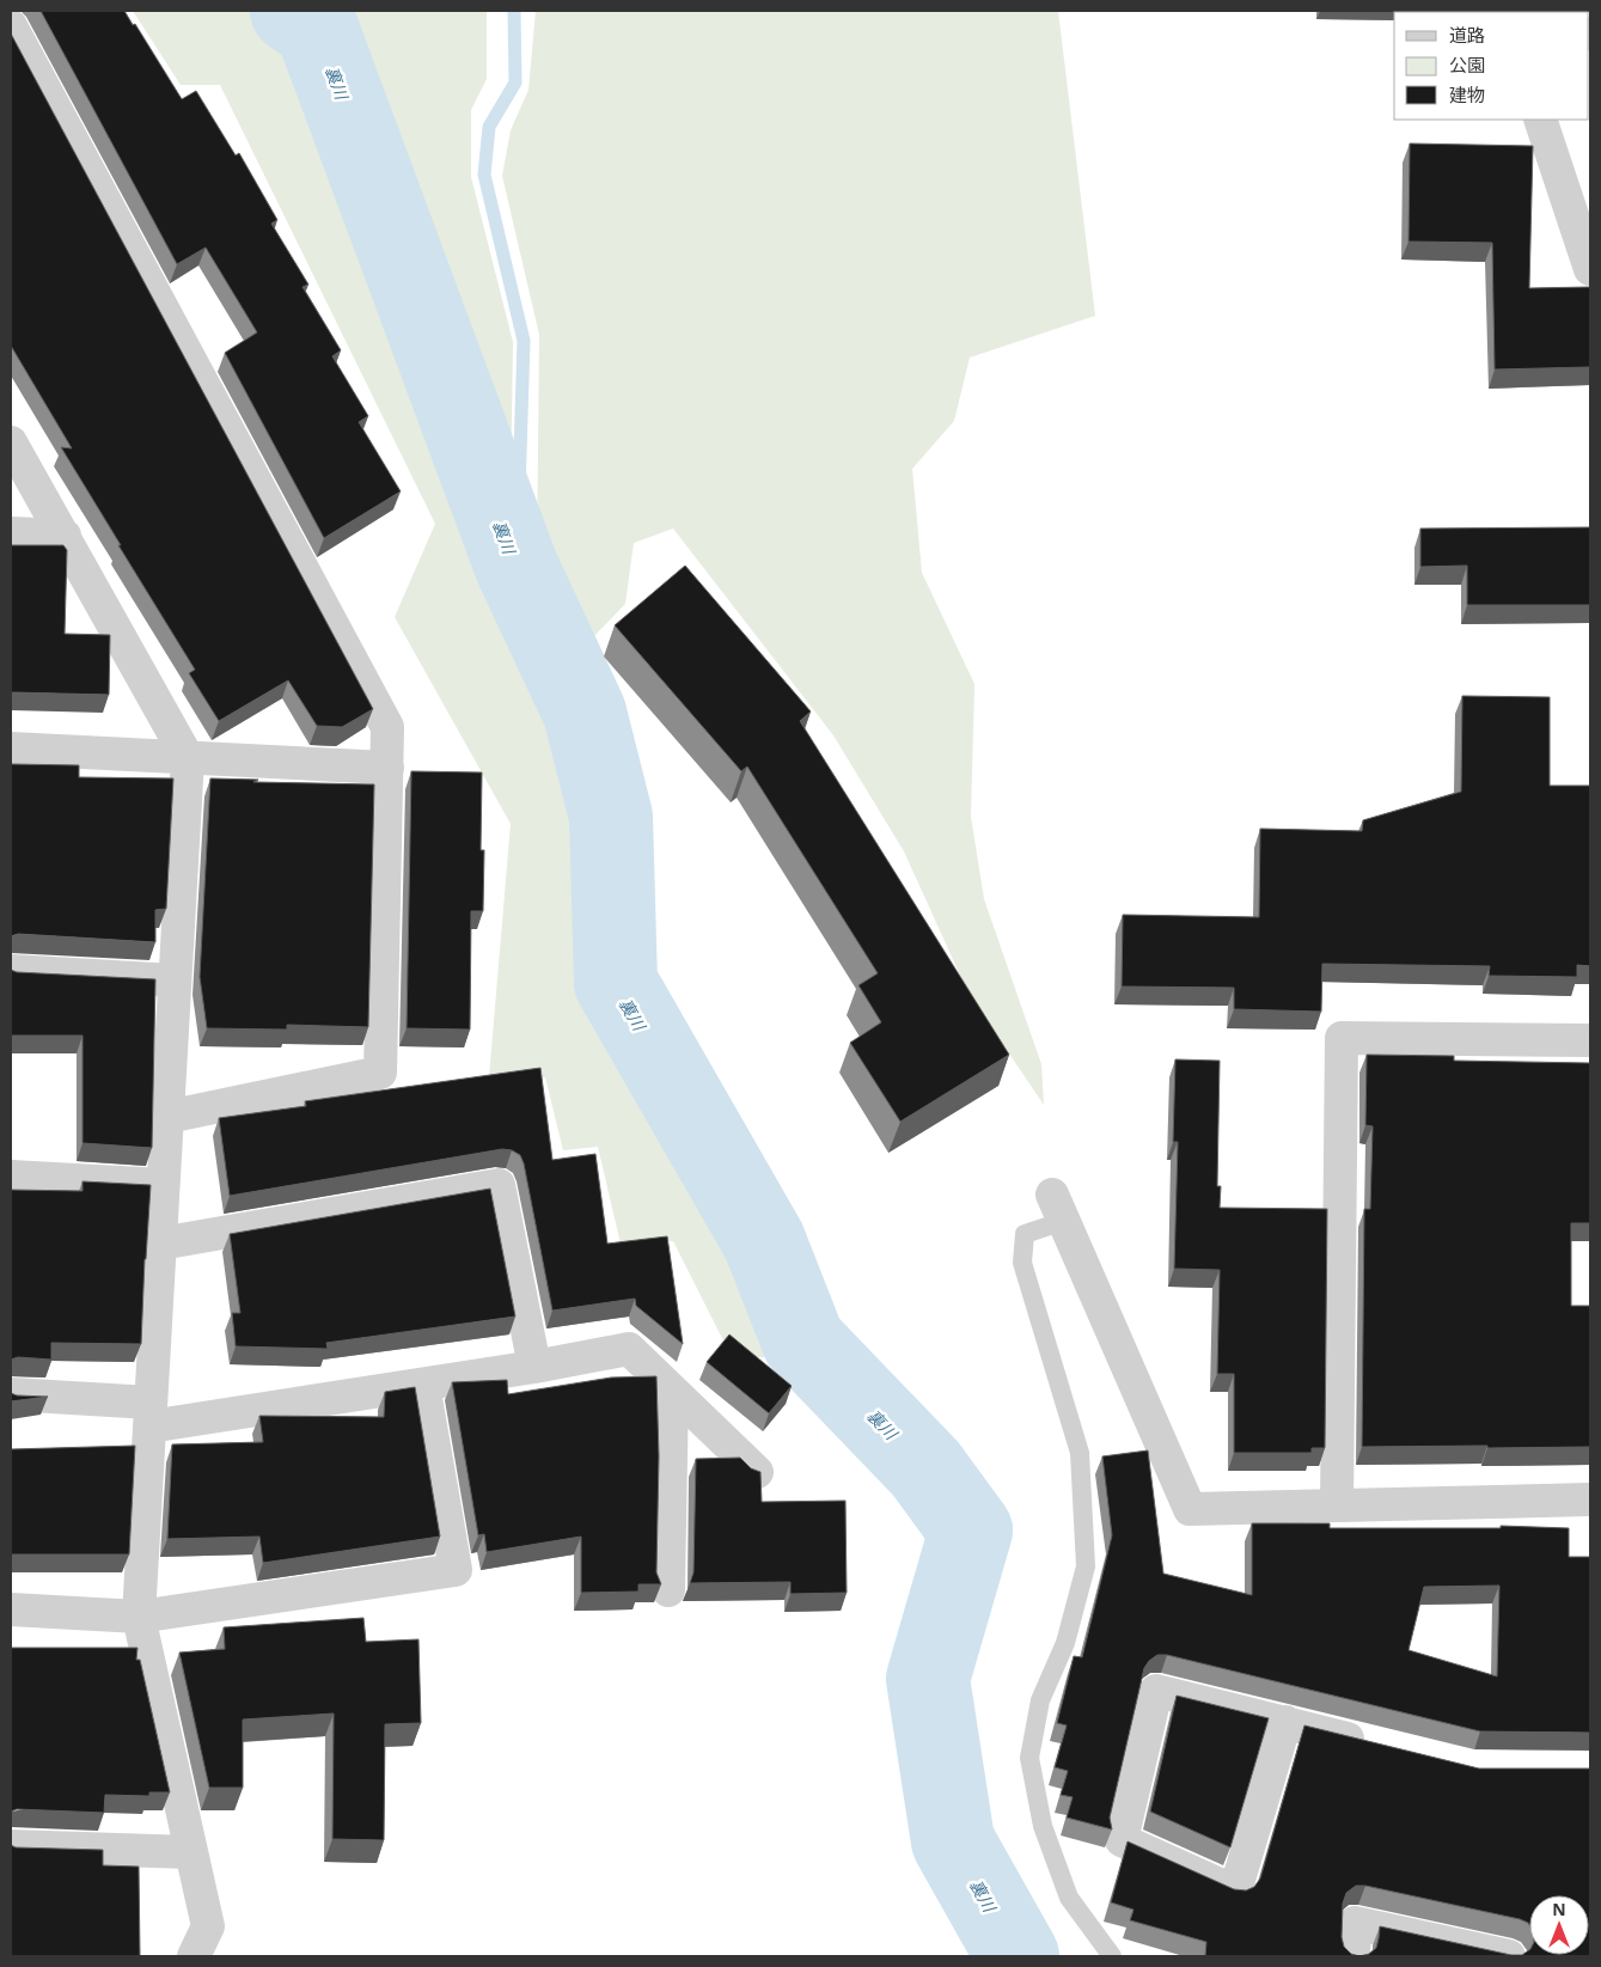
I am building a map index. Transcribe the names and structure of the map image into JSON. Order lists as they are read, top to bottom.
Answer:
{
  "water": ["裏川"],
  "legend": ["道路", "公園", "建物"],
  "north": "top"
}
